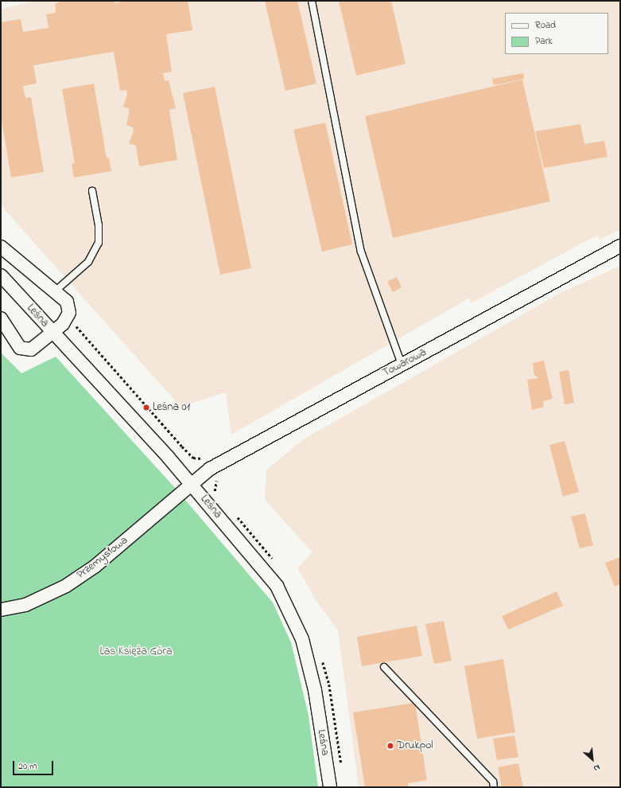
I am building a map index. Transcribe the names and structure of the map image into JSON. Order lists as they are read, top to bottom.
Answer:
{
  "streets": {
    "street": ["Leśna", "Towarowa", "Przemysłowa"]
  },
  "crossings": [
    ["Leśna", "Towarowa"],
    ["Leśna", "Przemysłowa"],
    ["Towarowa", "Przemysłowa"]
  ],
  "parks": ["Las Księża Góra"],
  "places": ["Leśna 01", "Drukpol"],
  "legend": ["Road", "Park"],
  "scale_bar": "20 m",
  "north": "bottom right"
}
